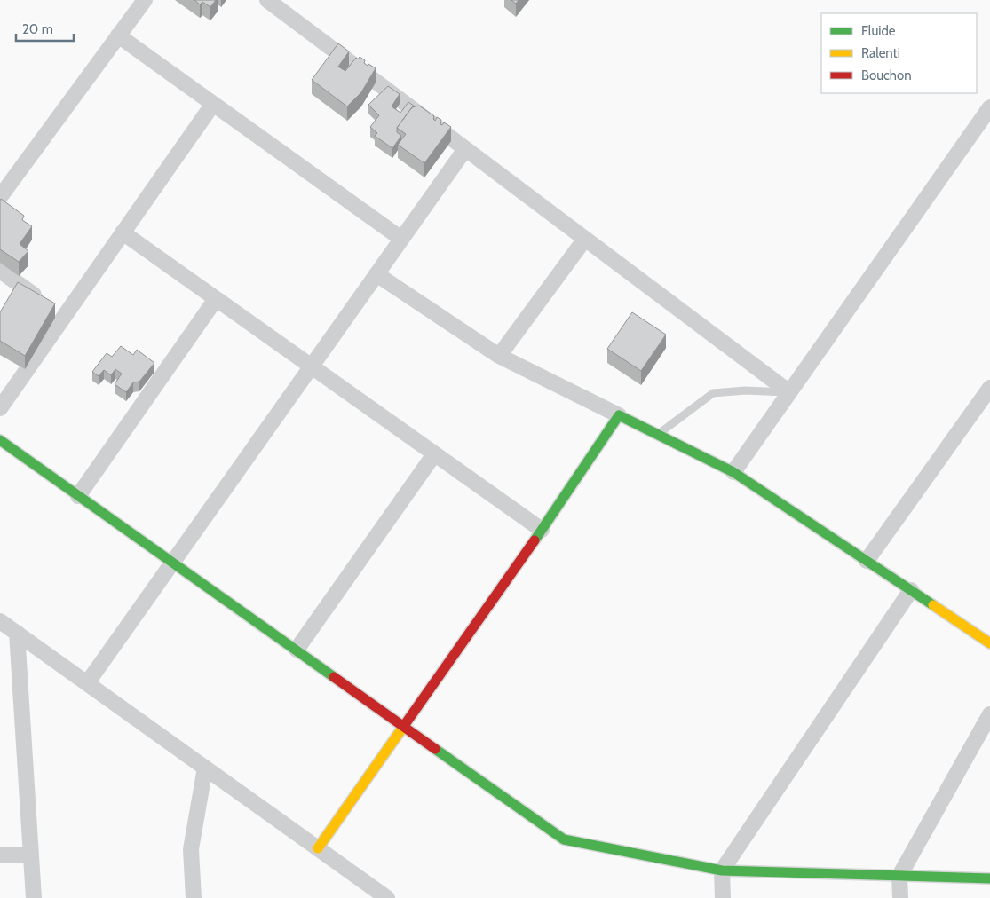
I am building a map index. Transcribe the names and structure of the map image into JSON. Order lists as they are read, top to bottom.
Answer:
{
  "legend": ["Fluide", "Ralenti", "Bouchon"],
  "scale_bar": "20 m"
}
